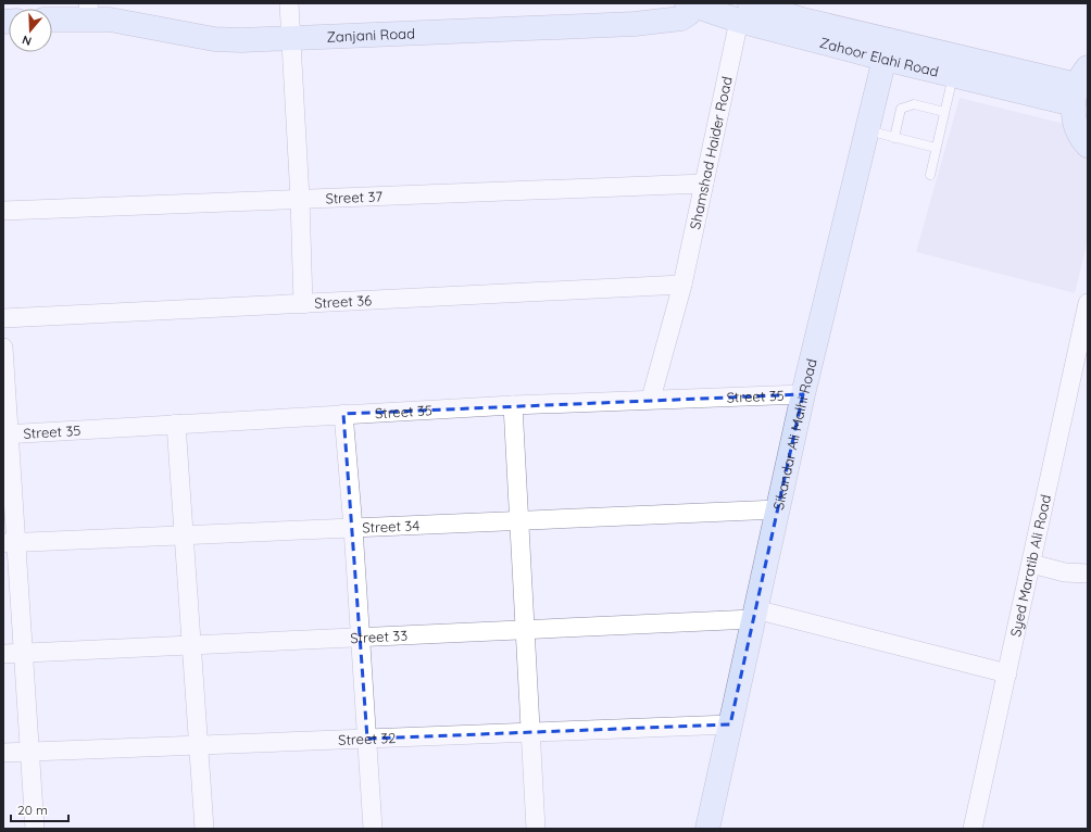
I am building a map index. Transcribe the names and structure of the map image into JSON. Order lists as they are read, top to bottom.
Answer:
{
  "streets": {
    "street": [
      "Zanjani Road",
      "Zahoor Elahi Road",
      "Shamshad Haider Road",
      "Street 37",
      "Street 36",
      "Street 35",
      "Sikandar Ali Malhi Road",
      "Street 34",
      "Syed Maratib Ali Road",
      "Street 33",
      "Street 32"
    ]
  },
  "crossings": [
    ["Zanjani Road", "Zahoor Elahi Road"],
    ["Zahoor Elahi Road", "Shamshad Haider Road"],
    ["Zahoor Elahi Road", "Sikandar Ali Malhi Road"],
    ["Shamshad Haider Road", "Street 37"],
    ["Shamshad Haider Road", "Street 36"],
    ["Shamshad Haider Road", "Street 35"],
    ["Street 35", "Sikandar Ali Malhi Road"],
    ["Sikandar Ali Malhi Road", "Street 34"],
    ["Sikandar Ali Malhi Road", "Street 33"],
    ["Sikandar Ali Malhi Road", "Street 32"],
    ["Syed Maratib Ali Road", "Street 33"]
  ],
  "scale_bar": "20 m",
  "north": "bottom"
}
